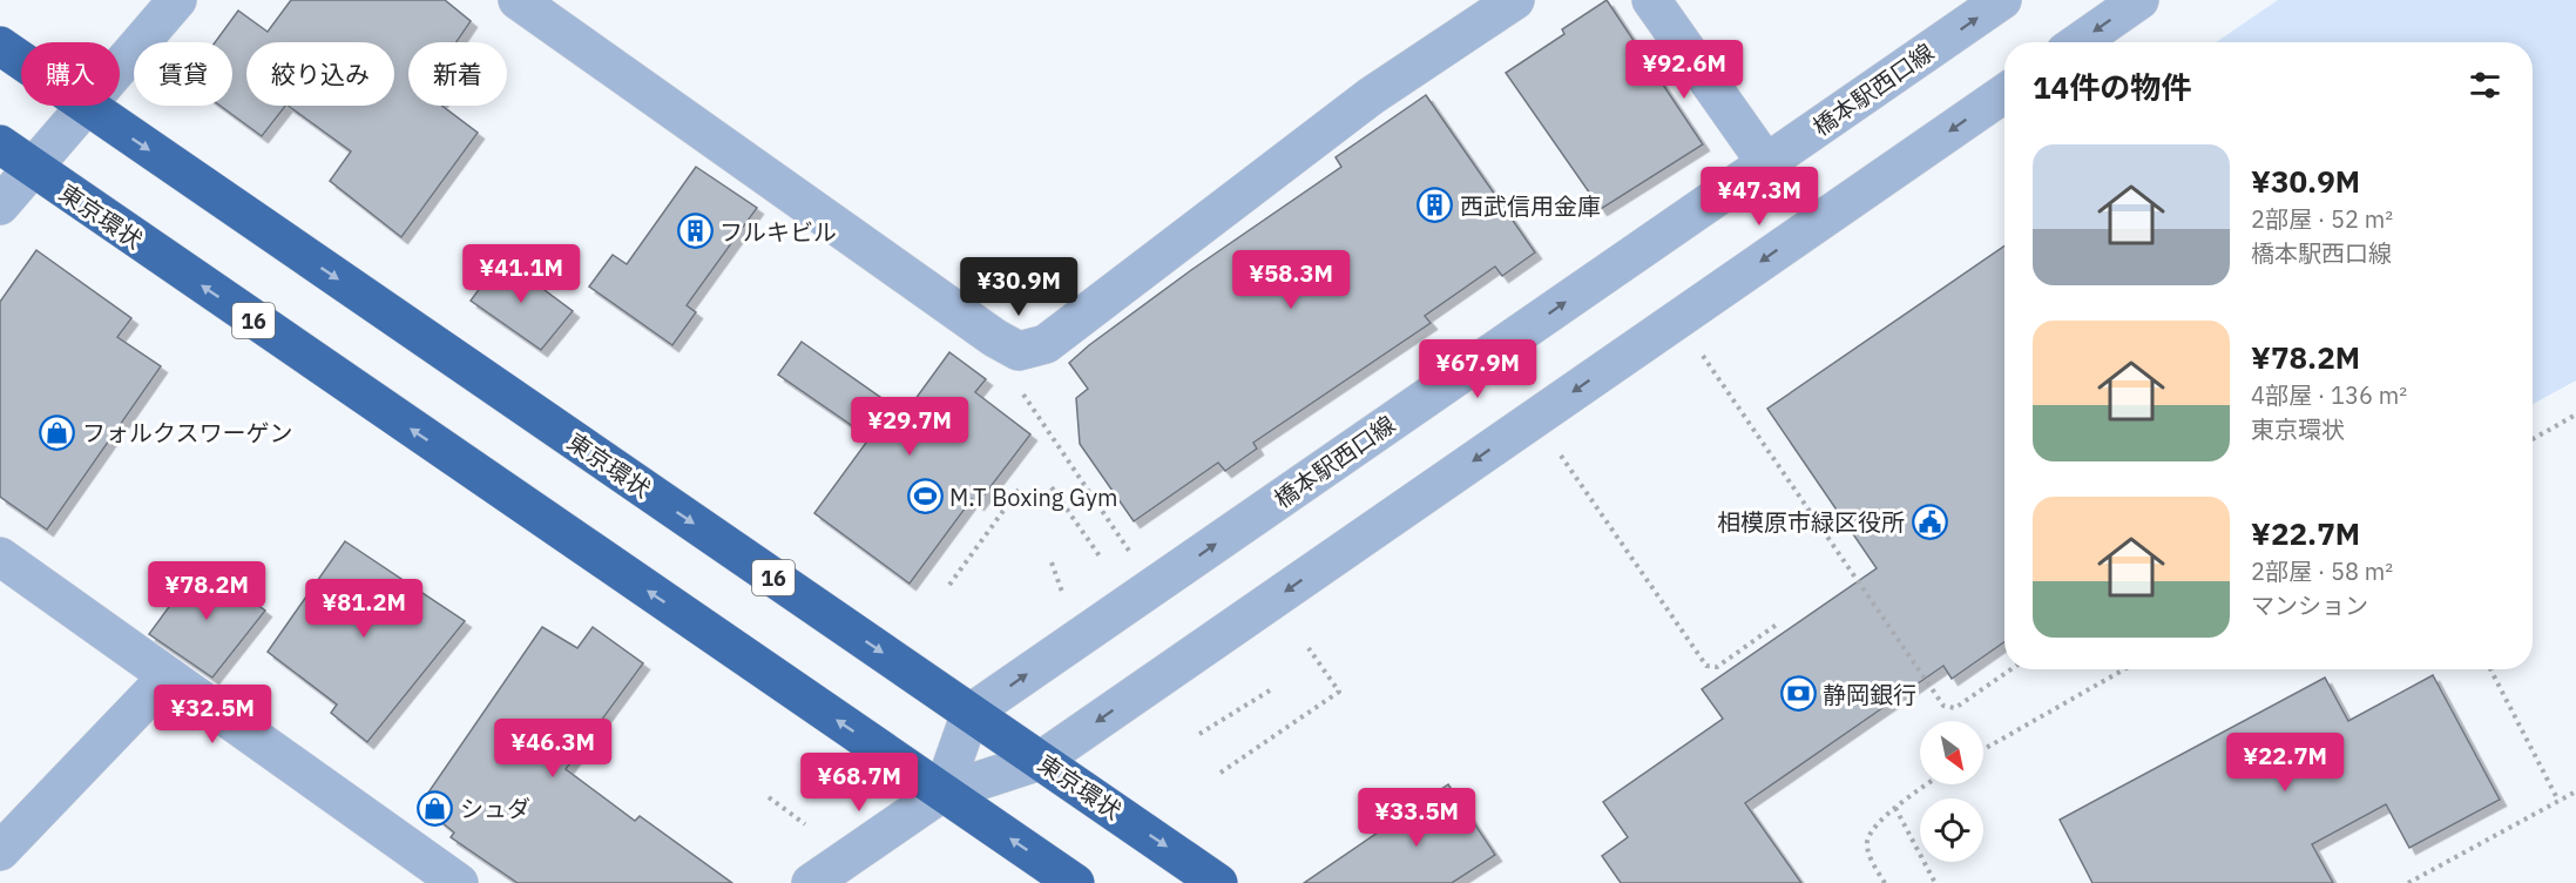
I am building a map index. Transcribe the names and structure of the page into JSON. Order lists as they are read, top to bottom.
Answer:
{
  "streets": {
    "highway": ["東京環状", "16"],
    "street": ["橋本駅西口線"]
  },
  "crossings": [
    ["橋本駅西口線", "東京環状"]
  ],
  "places": {
    "building": ["西武信用金庫", "フルキビル"],
    "shop": ["フォルクスワーゲン", "シュダ"],
    "sports": ["M.T Boxing Gym"],
    "public building": ["相模原市緑区役所"],
    "bank": ["静岡銀行"]
  },
  "north": "bottom right",
  "page": {
    "price": [
      "¥92.6M",
      "¥47.3M",
      "¥41.1M",
      "¥58.3M",
      "¥30.9M",
      "¥67.9M",
      "¥29.7M",
      "¥78.2M",
      "¥81.2M",
      "¥32.5M",
      "¥46.3M",
      "¥22.7M",
      "¥68.7M",
      "¥33.5M"
    ],
    "chip": [
      "購入",
      "賃貸",
      "絞り込み",
      "新着"
    ],
    "heading": "14件の物件",
    "list": [
      {
        "name": "¥30.9M",
        "note": "2部屋 · 52 m² · 橋本駅西口線"
      },
      {
        "name": "¥78.2M",
        "note": "4部屋 · 136 m² · 東京環状"
      },
      {
        "name": "¥22.7M",
        "note": "2部屋 · 58 m² · マンション"
      }
    ]
  }
}
